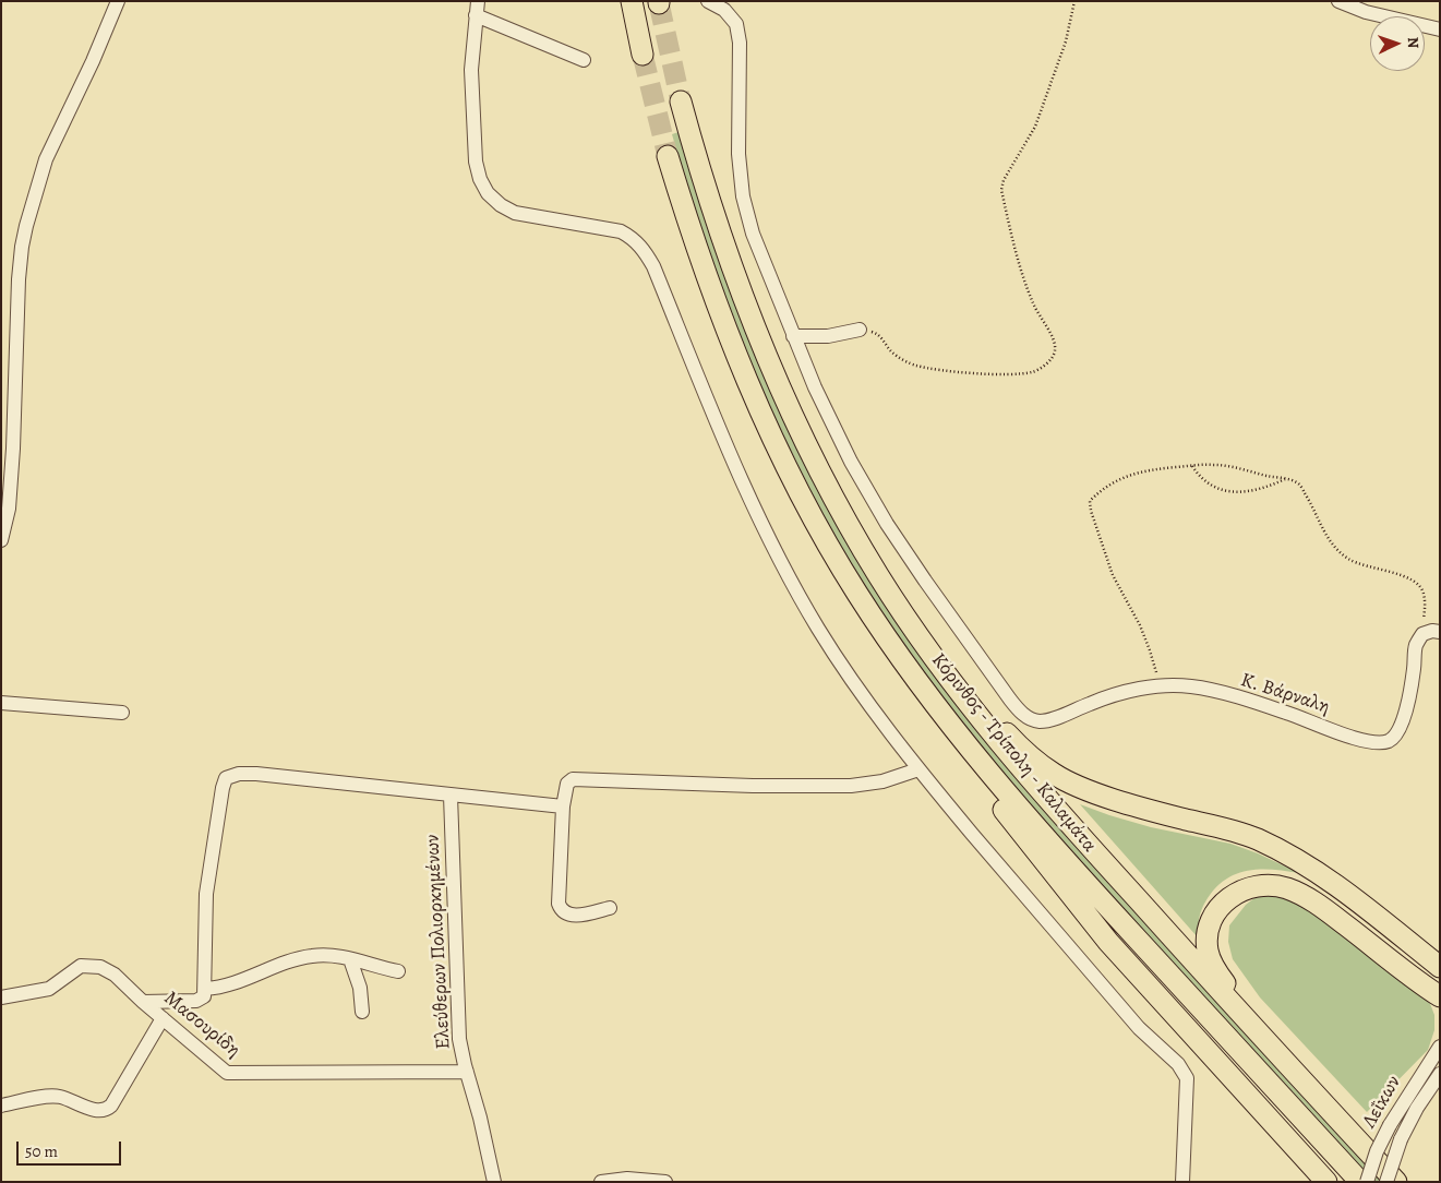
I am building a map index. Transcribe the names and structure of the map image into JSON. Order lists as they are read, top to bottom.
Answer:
{
  "streets": {
    "highway": ["Κόρινθος - Τρίπολη - Καλαμάτα"],
    "street": [
      "Κ. Βάρναλη",
      "Ελεύθερων Πολιορκημένων",
      "Μασουρίδη",
      "Λεΐκων"
    ]
  },
  "crossings": [
    ["Ελεύθερων Πολιορκημένων", "Μασουρίδη"]
  ],
  "scale_bar": "50 m",
  "north": "right"
}
